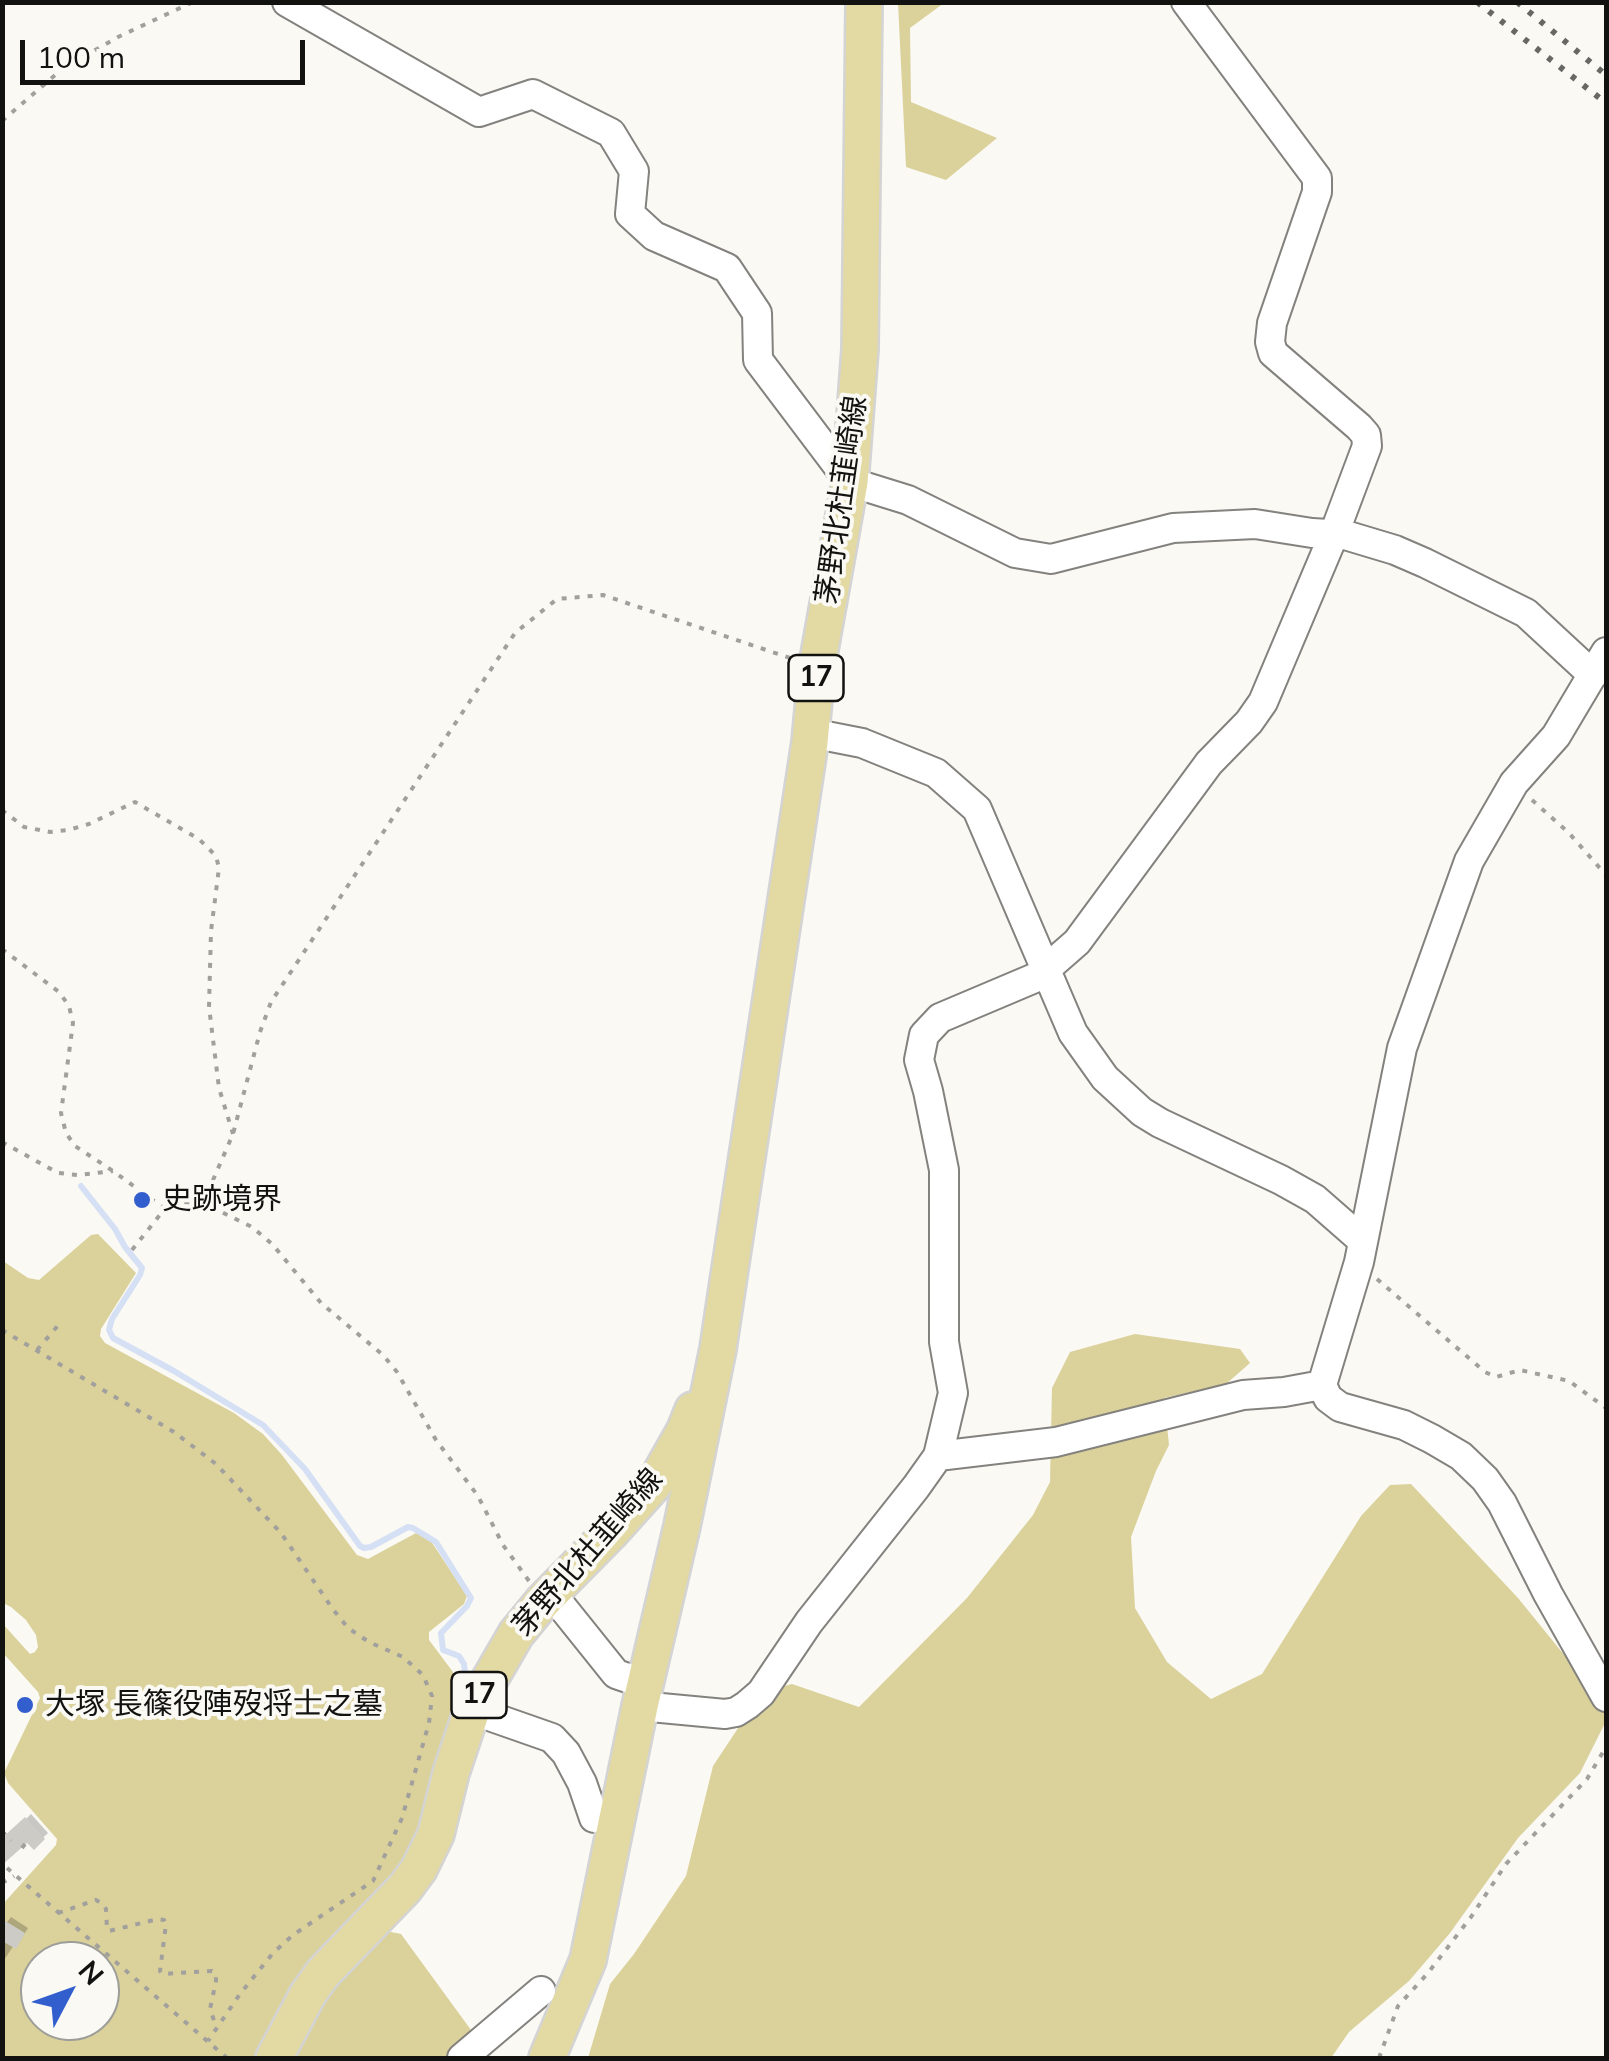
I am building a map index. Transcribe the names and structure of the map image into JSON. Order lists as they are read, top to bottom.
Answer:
{
  "streets": {
    "main road": ["茅野北杜韮崎線", "17"]
  },
  "places": ["史跡境界", "大塚 長篠役陣歿将士之墓"],
  "scale_bar": "100 m",
  "north": "top right"
}
